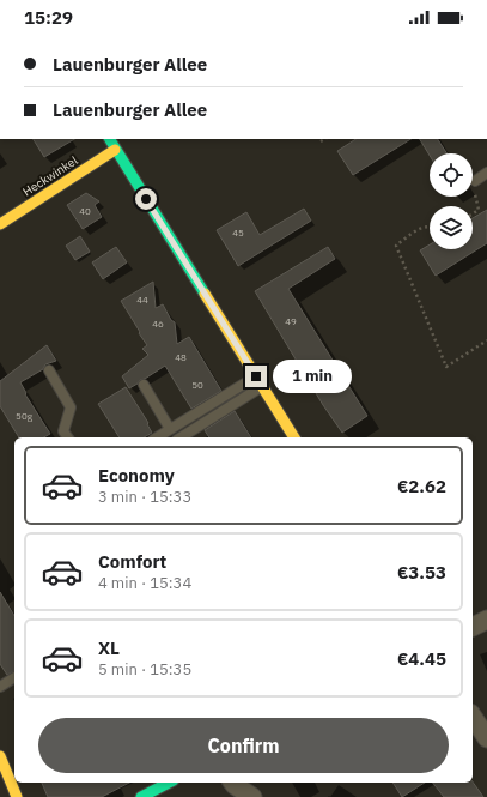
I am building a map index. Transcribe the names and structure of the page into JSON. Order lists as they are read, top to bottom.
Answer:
{
  "streets": {
    "street": ["Heckwinkel"]
  },
  "house_numbers": [
    "40",
    "45",
    "44",
    "49",
    "46",
    "48",
    "50",
    "50g"
  ],
  "page": {
    "status": "15:29",
    "banner": ["Lauenburger Allee", "Lauenburger Allee"],
    "bubble": "1 min",
    "list": [
      {
        "name": "Economy",
        "note": "3 min · 15:33",
        "value": "€2.62"
      },
      {
        "name": "Comfort",
        "note": "4 min · 15:34",
        "value": "€3.53"
      },
      {
        "name": "XL",
        "note": "5 min · 15:35",
        "value": "€4.45"
      }
    ],
    "buttons": "Confirm"
  }
}
